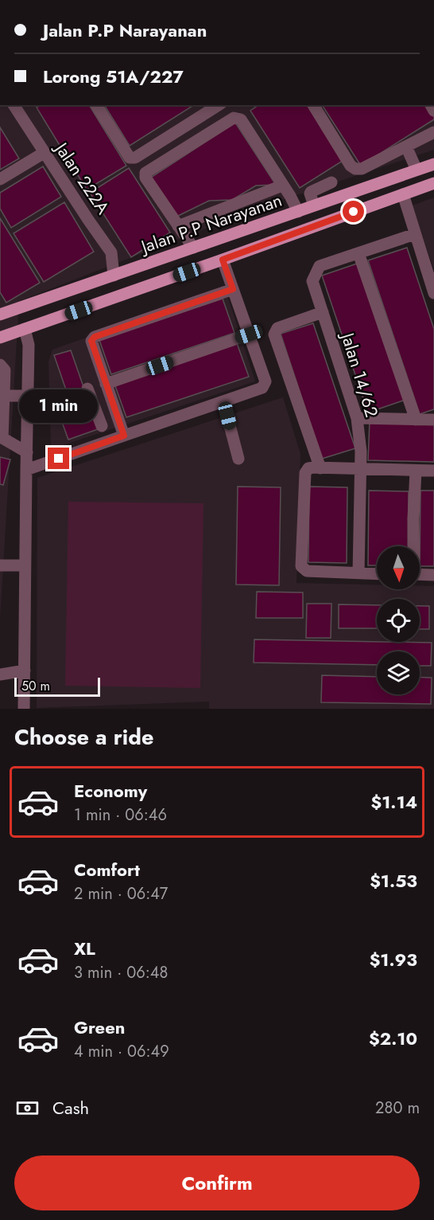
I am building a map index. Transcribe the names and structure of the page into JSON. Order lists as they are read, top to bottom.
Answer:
{
  "streets": {
    "main road": ["Jalan P.P Narayanan"],
    "street": ["Jalan 222A", "Jalan 14/62"]
  },
  "crossings": [
    ["Jalan 222A", "Jalan P.P Narayanan"]
  ],
  "scale_bar": "50 m",
  "north": "bottom",
  "page": {
    "banner": ["Jalan P.P Narayanan", "Lorong 51A/227"],
    "bubble": "1 min",
    "scale": "50 m",
    "heading": "Choose a ride",
    "list": [
      {
        "name": "Economy",
        "note": "1 min · 06:46",
        "value": "$1.14"
      },
      {
        "name": "Comfort",
        "note": "2 min · 06:47",
        "value": "$1.53"
      },
      {
        "name": "XL",
        "note": "3 min · 06:48",
        "value": "$1.93"
      },
      {
        "name": "Green",
        "note": "4 min · 06:49",
        "value": "$2.10"
      }
    ],
    "pay": ["Cash", "280 m"],
    "buttons": "Confirm"
  }
}
